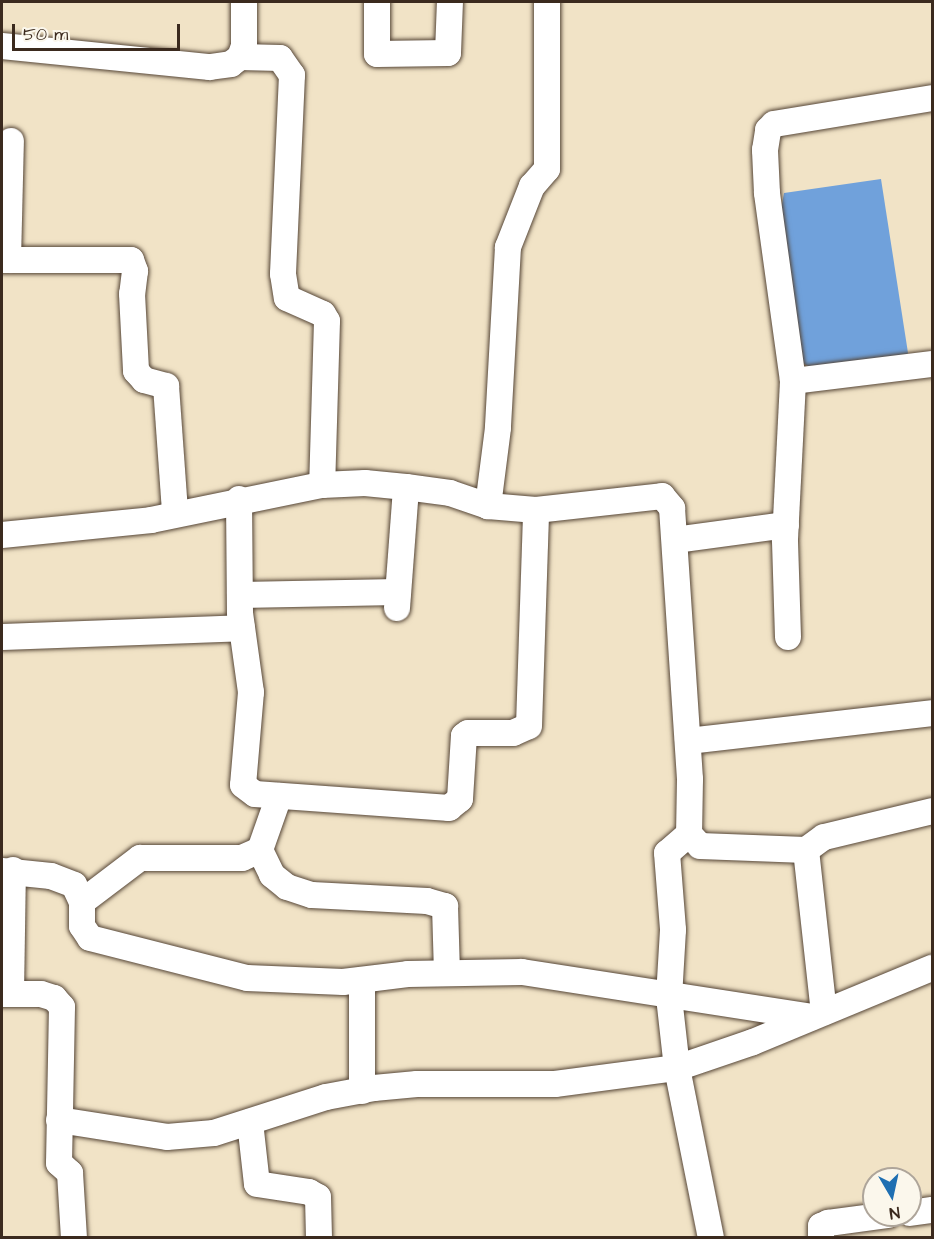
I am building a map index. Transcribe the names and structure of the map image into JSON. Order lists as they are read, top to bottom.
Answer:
{
  "scale_bar": "50 m",
  "north": "bottom"
}
